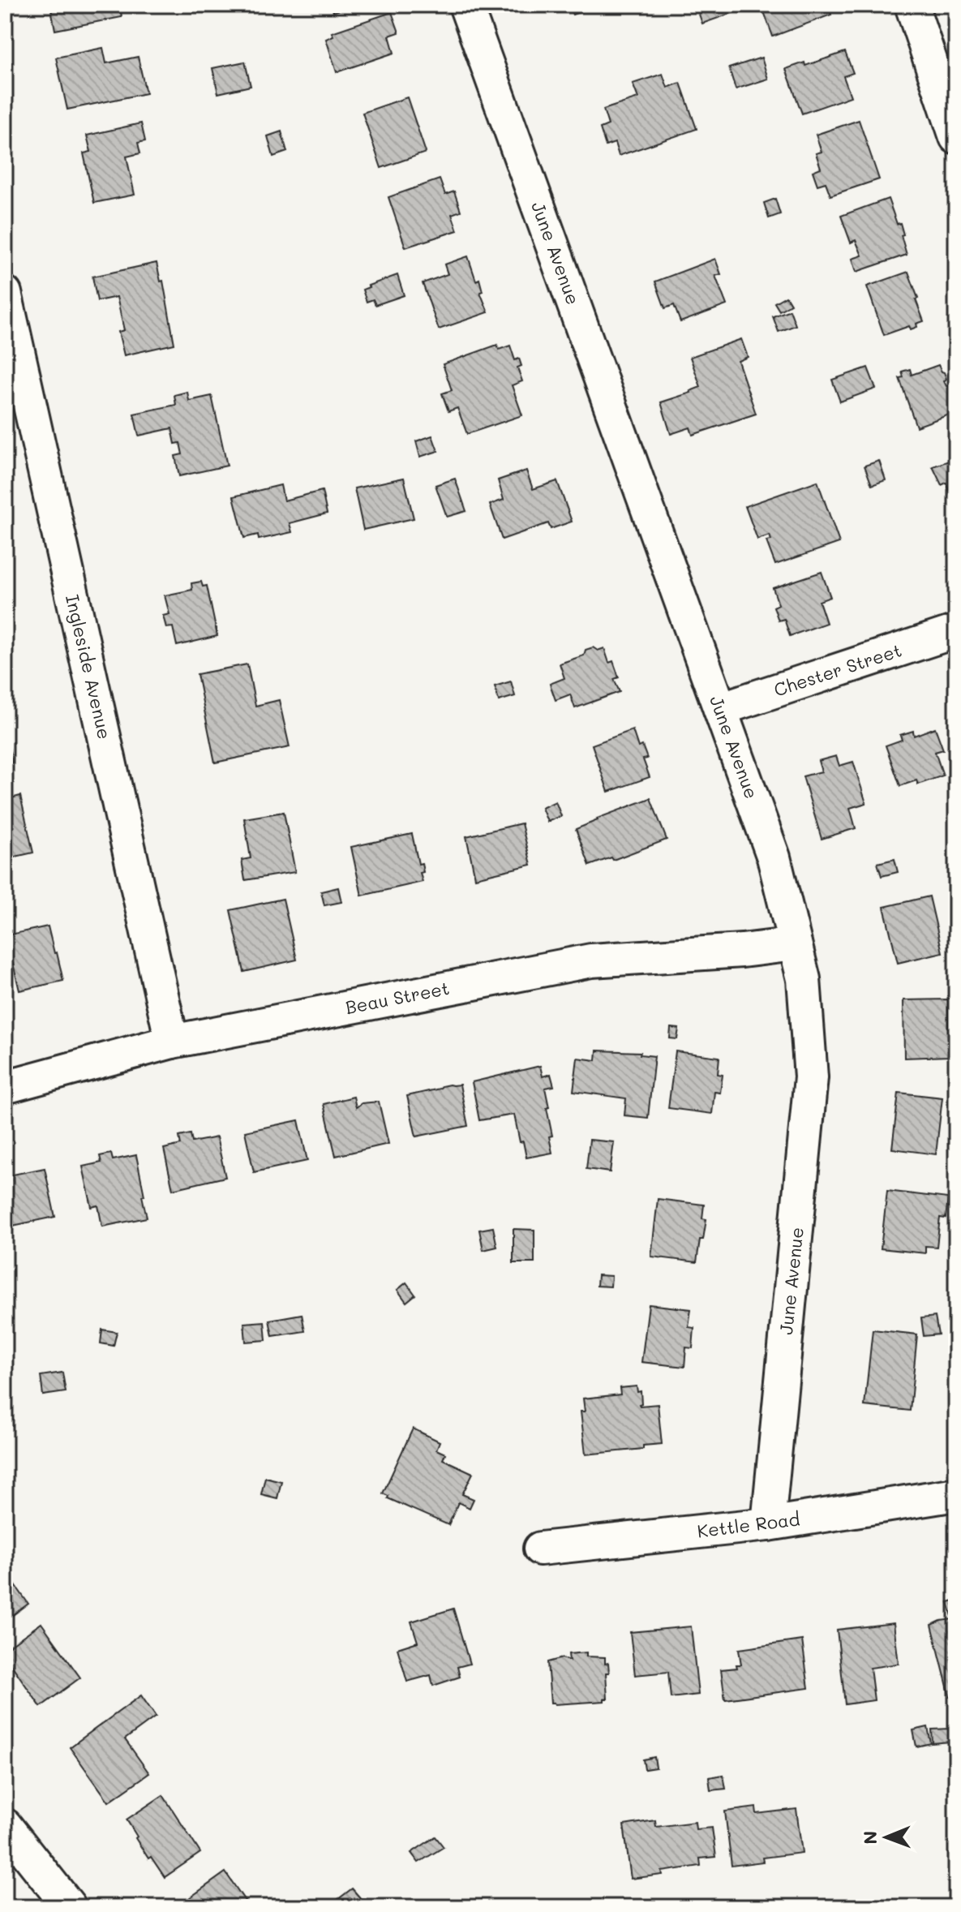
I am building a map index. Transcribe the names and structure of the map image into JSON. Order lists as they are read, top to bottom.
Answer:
{
  "streets": {
    "street": [
      "June Avenue",
      "Ingleside Avenue",
      "Chester Street",
      "Beau Street",
      "Kettle Road"
    ]
  },
  "crossings": [
    ["June Avenue", "Chester Street"],
    ["June Avenue", "Beau Street"],
    ["June Avenue", "Kettle Road"],
    ["Ingleside Avenue", "Beau Street"]
  ],
  "north": "left"
}
